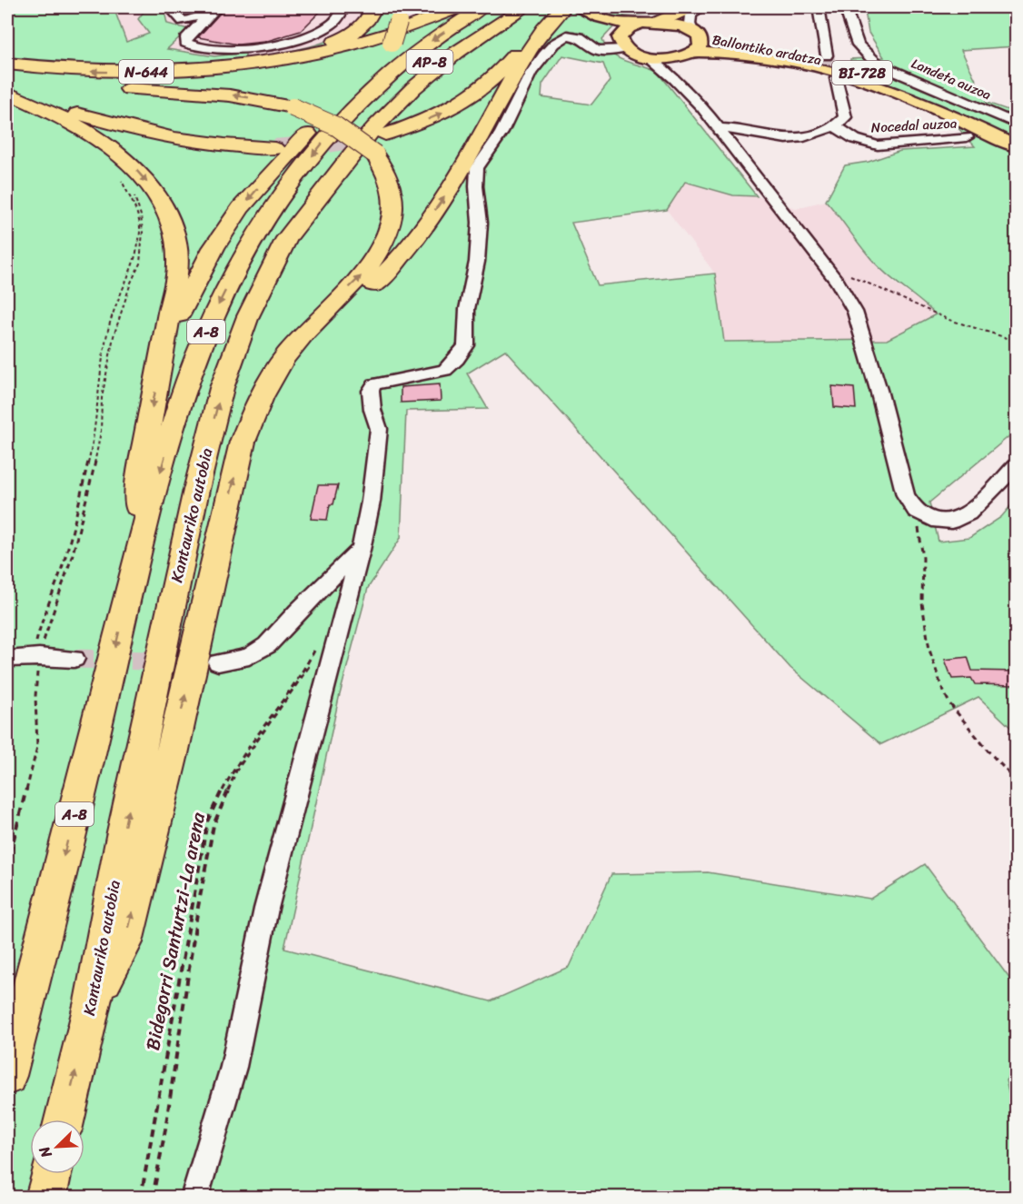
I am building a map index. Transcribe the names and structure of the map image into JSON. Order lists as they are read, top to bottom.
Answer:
{
  "streets": {
    "highway": [
      "AP-8",
      "N-644",
      "A-8",
      "Kantauriko autobia"
    ],
    "main road": ["Ballontiko ardatza", "BI-728"],
    "street": ["Landeta auzoa", "Nocedal auzoa"],
    "path": ["Bidegorri Santurtzi-La arena"]
  },
  "crossings": [
    ["Ballontiko ardatza", "BI-728"],
    ["AP-8", "Kantauriko autobia"]
  ],
  "north": "bottom left"
}
